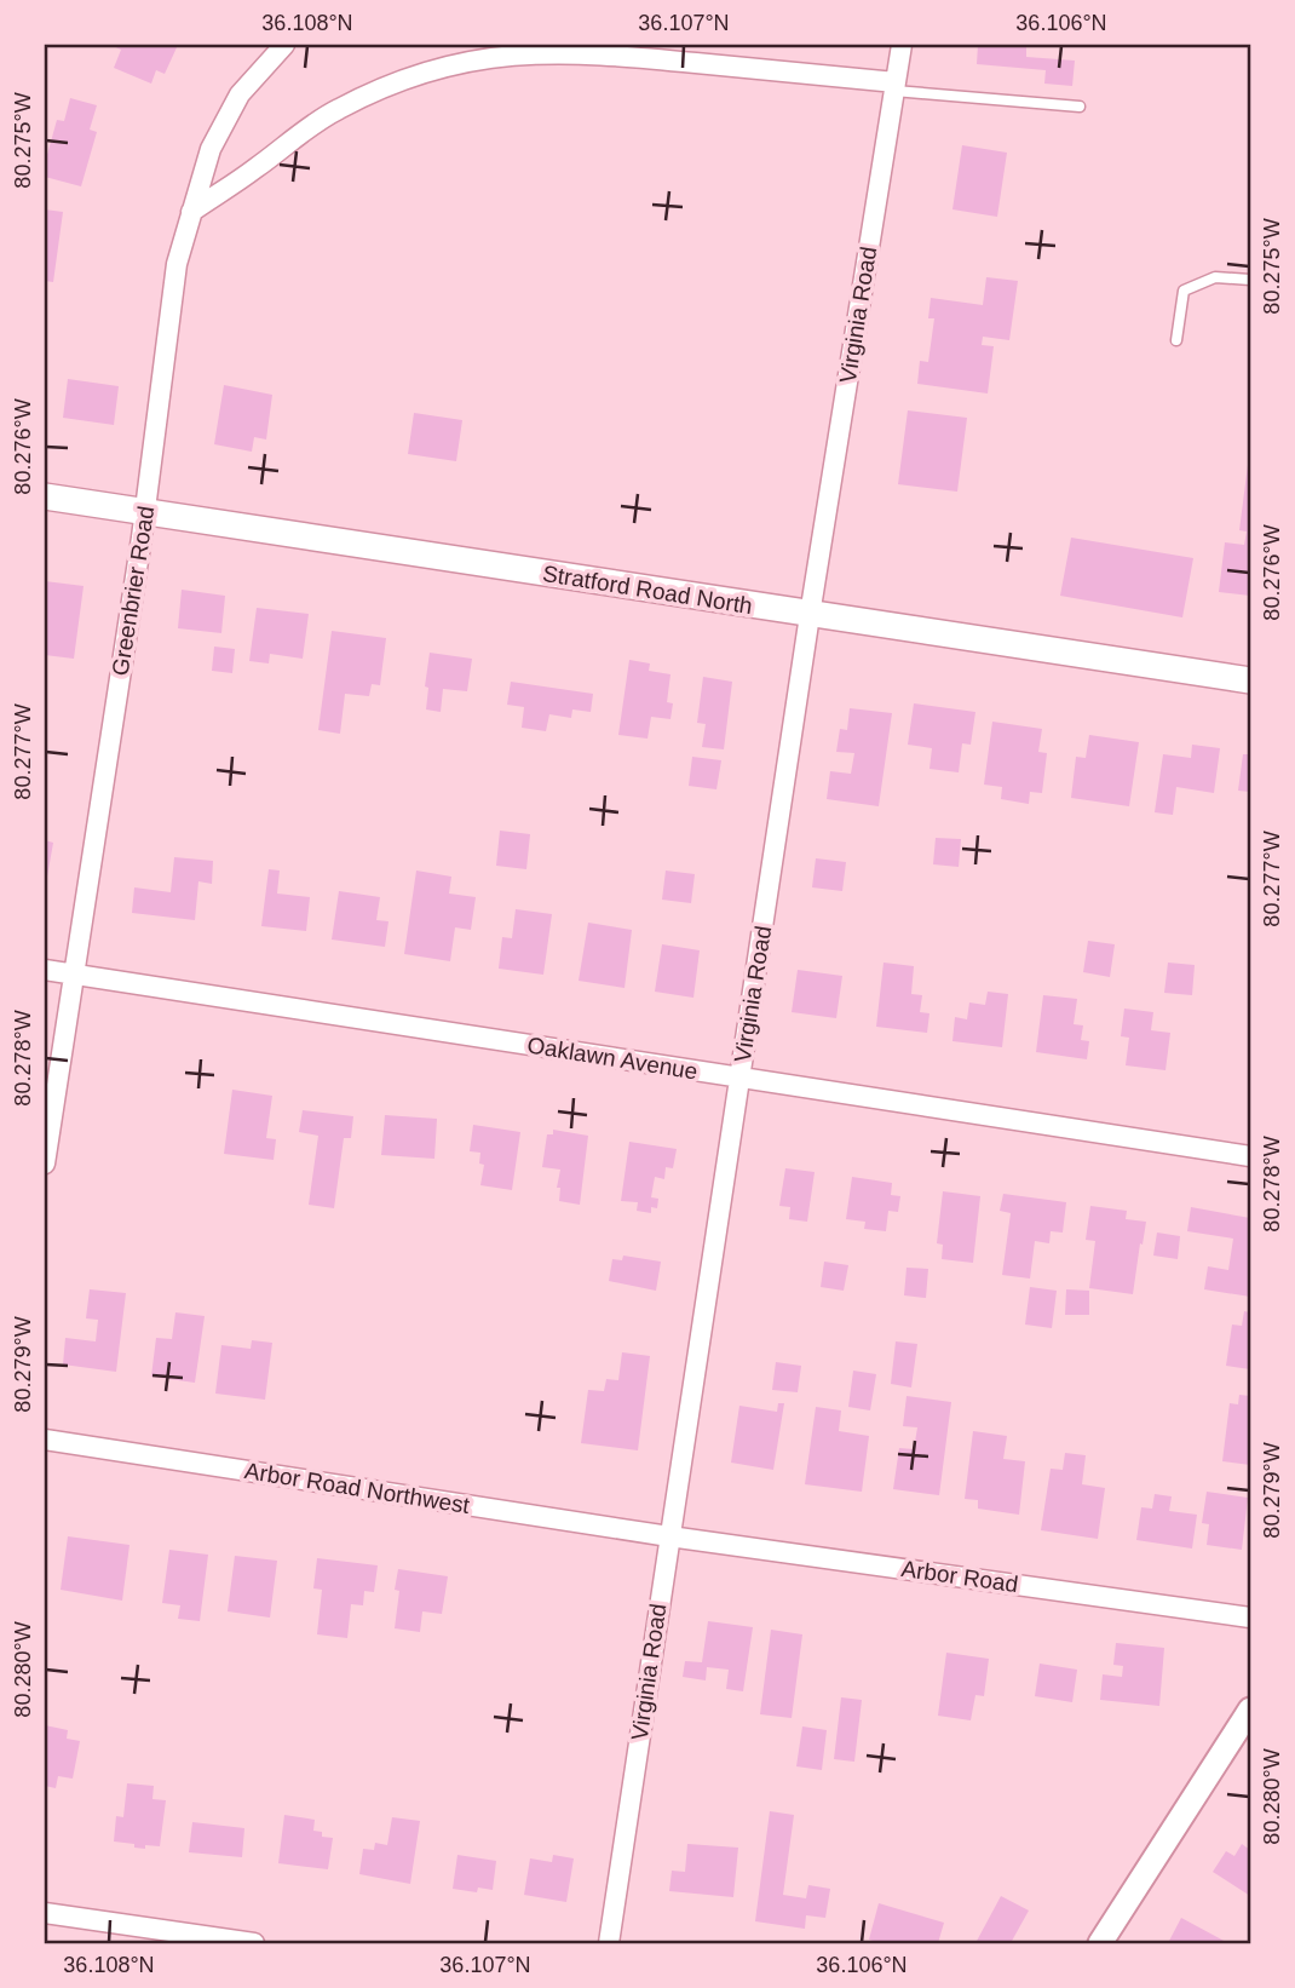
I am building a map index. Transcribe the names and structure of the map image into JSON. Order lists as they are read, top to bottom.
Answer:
{
  "streets": {
    "main road": ["Stratford Road North"],
    "street": [
      "Virginia Road",
      "Greenbrier Road",
      "Oaklawn Avenue",
      "Arbor Road Northwest",
      "Arbor Road"
    ]
  },
  "crossings": [
    ["Virginia Road", "Stratford Road North"],
    ["Virginia Road", "Oaklawn Avenue"],
    ["Virginia Road", "Arbor Road Northwest"],
    ["Virginia Road", "Arbor Road"],
    ["Stratford Road North", "Greenbrier Road"],
    ["Greenbrier Road", "Oaklawn Avenue"],
    ["Arbor Road Northwest", "Arbor Road"]
  ],
  "coordinates": [
    "36.108°N",
    "36.107°N",
    "36.106°N",
    "80.275°W",
    "80.276°W",
    "80.277°W",
    "80.278°W",
    "80.279°W",
    "80.280°W"
  ]
}
